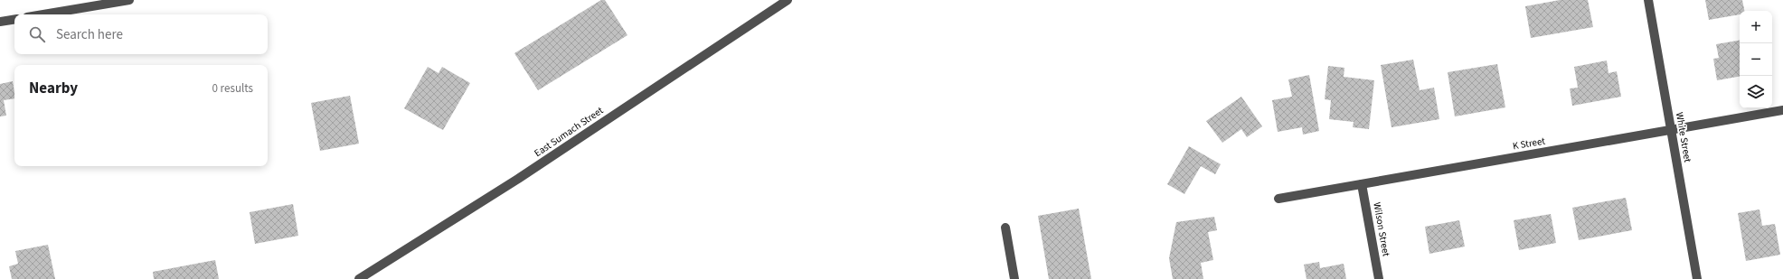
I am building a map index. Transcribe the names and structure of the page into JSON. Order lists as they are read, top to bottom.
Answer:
{
  "streets": {
    "street": [
      "East Sumach Street",
      "White Street",
      "K Street",
      "Wilson Street"
    ]
  },
  "crossings": [
    ["White Street", "K Street"],
    ["K Street", "Wilson Street"]
  ],
  "page": {
    "map_buttons": ["+", "−"],
    "search": "Search here",
    "heading": ["Nearby", "0 results"]
  }
}
